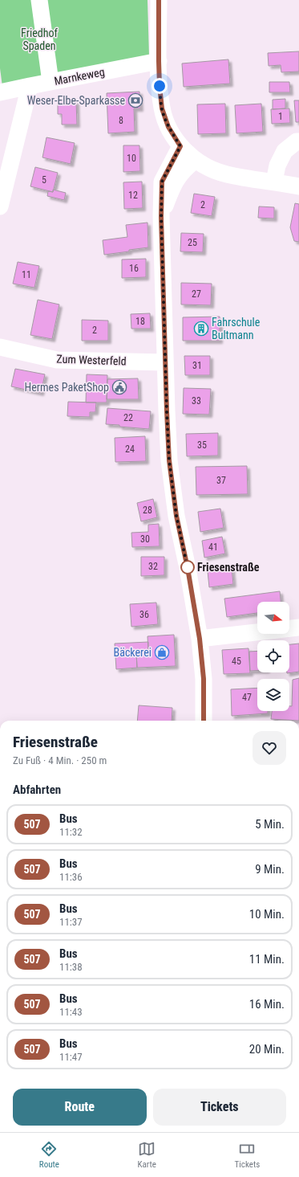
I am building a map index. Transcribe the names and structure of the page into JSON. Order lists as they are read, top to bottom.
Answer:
{
  "streets": {
    "street": ["Marnkeweg", "Zum Westerfeld"]
  },
  "parks": ["Friedhof Spaden"],
  "places": {
    "bank": ["Weser-Elbe-Sparkasse"],
    "building": ["Fahrschule Bultmann"],
    "public building": ["Hermes PaketShop"],
    "other": ["Friesenstraße"],
    "shop": ["Bäckerei"]
  },
  "lines": ["bus line 507"],
  "house_numbers": [
    "1",
    "8",
    "10",
    "5",
    "12",
    "2",
    "25",
    "16",
    "11",
    "27",
    "18",
    "2",
    "31",
    "33",
    "22",
    "35",
    "24",
    "37",
    "28",
    "30",
    "41",
    "32",
    "36",
    "45",
    "47"
  ],
  "north": "right",
  "page": {
    "heading": [
      ["Friesenstraße", "Zu Fuß · 4 Min. · 250 m"],
      "Abfahrten"
    ],
    "list": [
      {
        "mark": "507",
        "name": "Bus",
        "note": "11:32",
        "value": "5 Min."
      },
      {
        "mark": "507",
        "name": "Bus",
        "note": "11:36",
        "value": "9 Min."
      },
      {
        "mark": "507",
        "name": "Bus",
        "note": "11:37",
        "value": "10 Min."
      },
      {
        "mark": "507",
        "name": "Bus",
        "note": "11:38",
        "value": "11 Min."
      },
      {
        "mark": "507",
        "name": "Bus",
        "note": "11:43",
        "value": "16 Min."
      },
      {
        "mark": "507",
        "name": "Bus",
        "note": "11:47",
        "value": "20 Min."
      }
    ],
    "buttons": ["Route", "Tickets"],
    "tabs": ["Route", "Karte", "Tickets"]
  }
}
